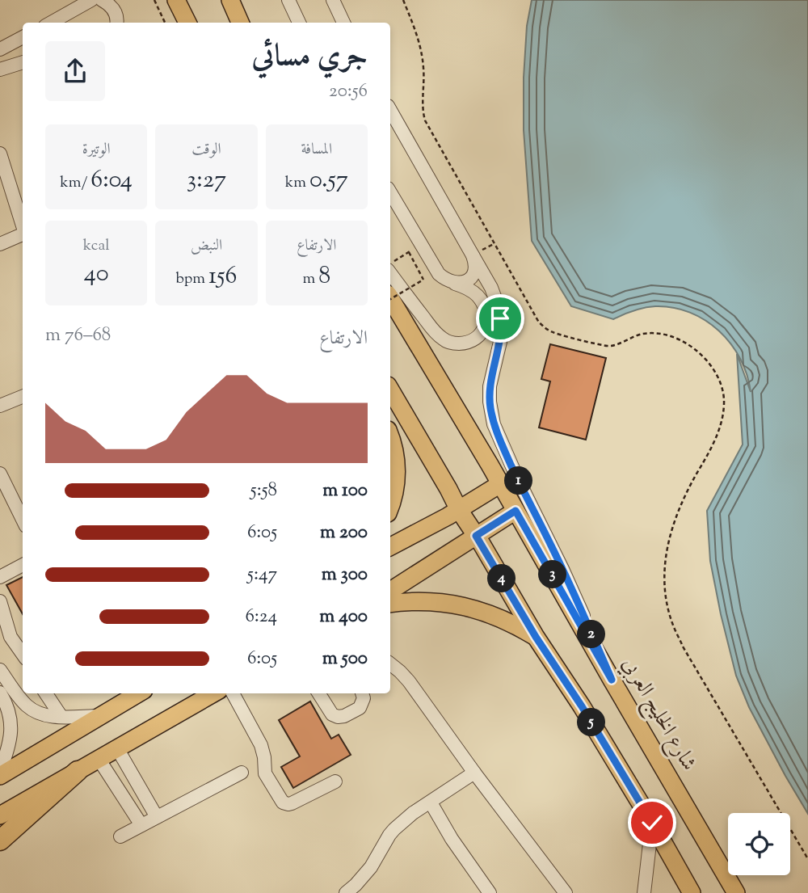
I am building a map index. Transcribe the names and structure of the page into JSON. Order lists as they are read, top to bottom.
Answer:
{
  "streets": {
    "main road": ["شارع الخليج العربي"]
  },
  "page": {
    "heading": ["جري مسائي", "20:56"],
    "stats": [
      ["المسافة", "0.57 km"],
      ["الوقت", "3:27"],
      ["الوتيرة", "6:04 /km"],
      ["الارتفاع", "8 m"],
      ["النبض", "156 bpm"],
      ["kcal", "40"]
    ],
    "chart": ["الارتفاع", "68–76 m"],
    "pins": [
      "1",
      "3",
      "4",
      "2",
      "5"
    ],
    "list": [
      {
        "name": "100 m",
        "note": "5:58"
      },
      {
        "name": "200 m",
        "note": "6:05"
      },
      {
        "name": "300 m",
        "note": "5:47"
      },
      {
        "name": "400 m",
        "note": "6:24"
      },
      {
        "name": "500 m",
        "note": "6:05"
      }
    ]
  }
}
